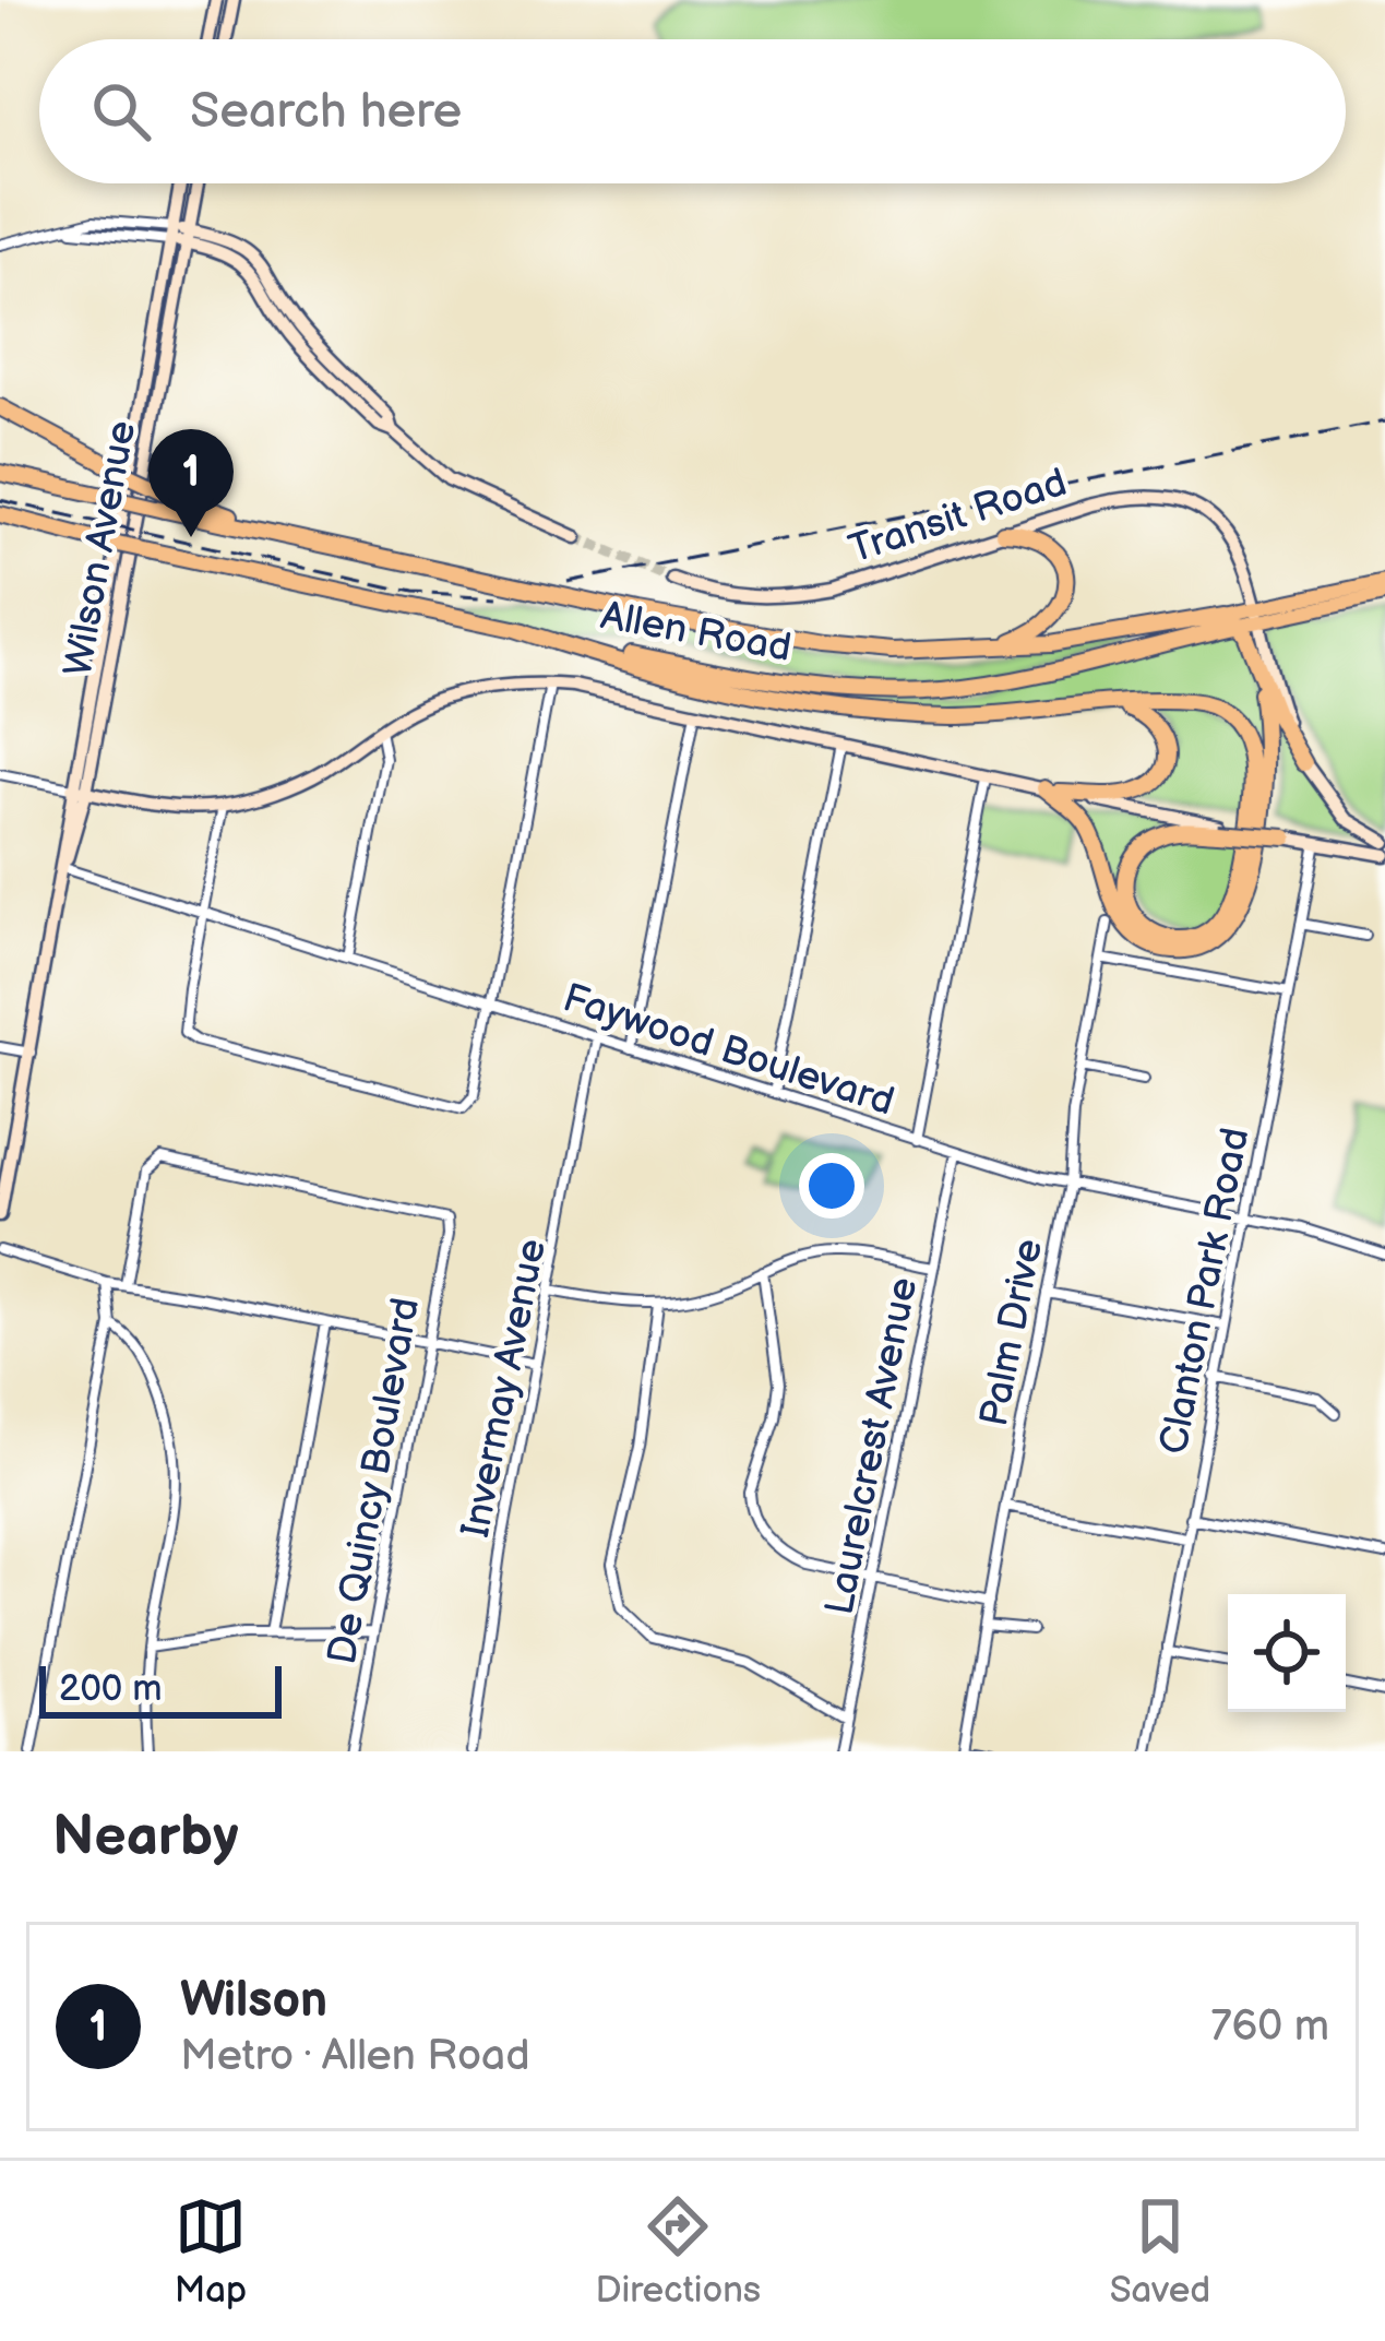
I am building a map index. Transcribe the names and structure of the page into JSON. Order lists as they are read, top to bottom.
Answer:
{
  "streets": {
    "highway": ["Allen Road"],
    "main road": ["Transit Road", "Wilson Avenue"],
    "street": [
      "Faywood Boulevard",
      "Clanton Park Road",
      "Palm Drive",
      "Invermay Avenue",
      "Laurelcrest Avenue",
      "De Quincy Boulevard"
    ]
  },
  "crossings": [
    ["Transit Road", "Allen Road"],
    ["Wilson Avenue", "Faywood Boulevard"],
    ["Faywood Boulevard", "Clanton Park Road"],
    ["Faywood Boulevard", "Palm Drive"],
    ["Faywood Boulevard", "Invermay Avenue"],
    ["Faywood Boulevard", "Laurelcrest Avenue"]
  ],
  "scale_bar": "200 m",
  "page": {
    "search": "Search here",
    "pins": "1",
    "scale": "200 m",
    "heading": "Nearby",
    "list": [
      {
        "mark": "1",
        "name": "Wilson",
        "note": "Metro · Allen Road",
        "value": "760 m"
      }
    ],
    "nav": ["Map", "Directions", "Saved"]
  }
}
